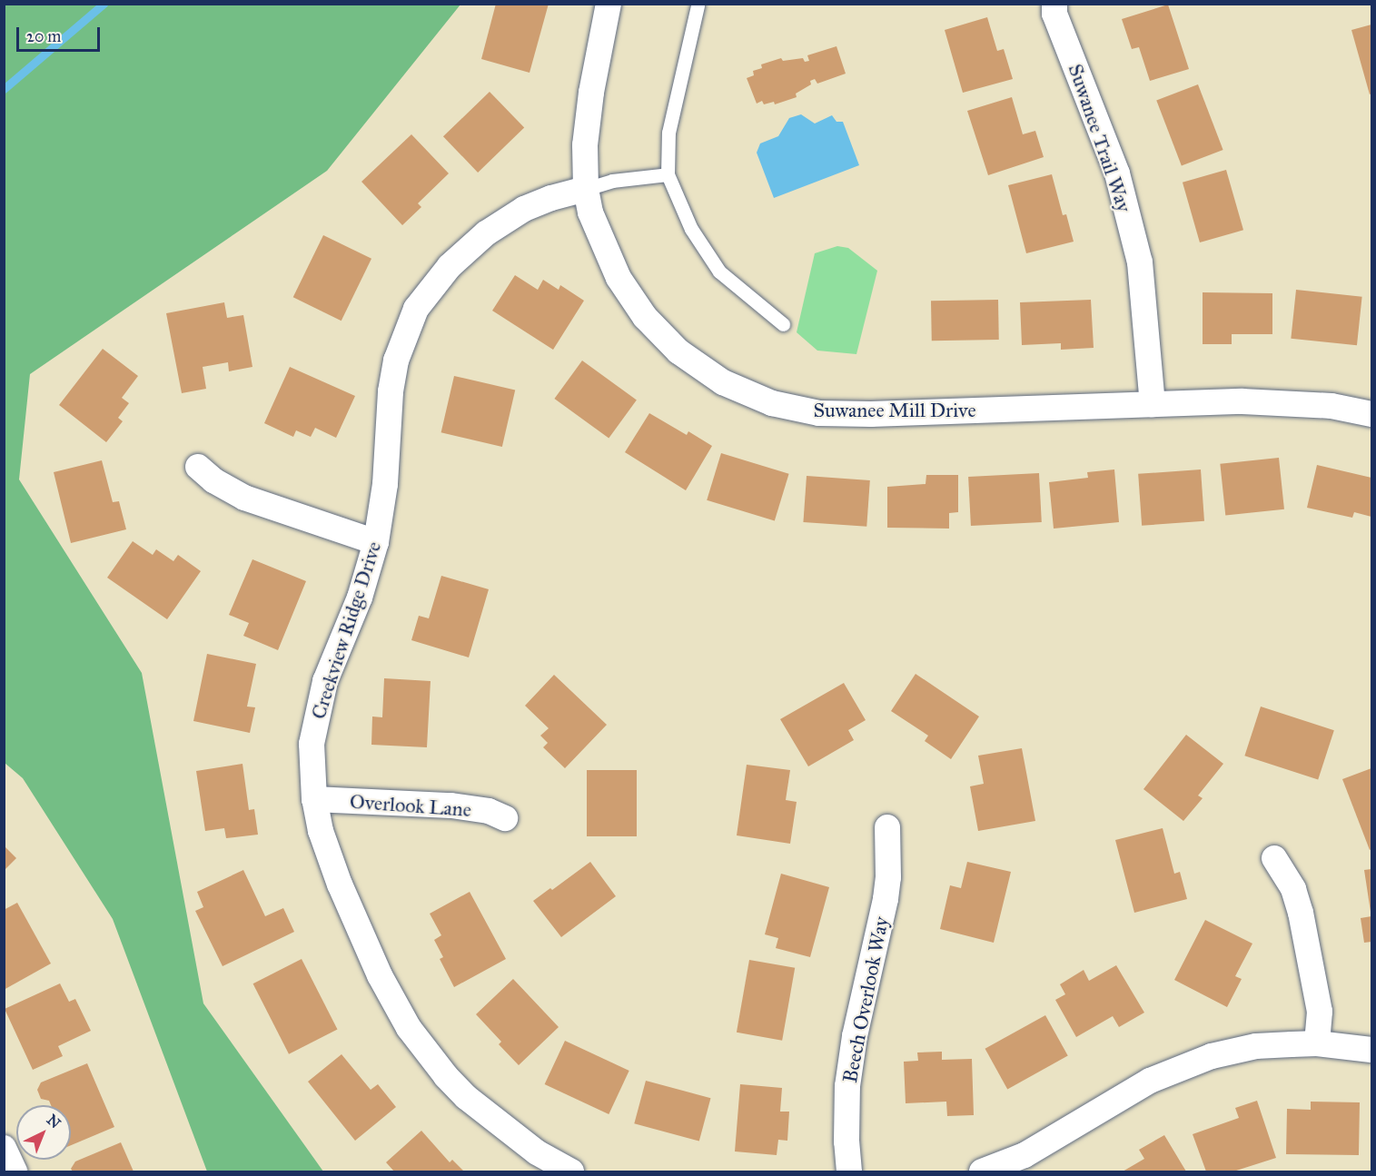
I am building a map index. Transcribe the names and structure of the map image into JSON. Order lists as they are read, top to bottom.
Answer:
{
  "streets": {
    "street": [
      "Suwanee Trail Way",
      "Suwanee Mill Drive",
      "Creekview Ridge Drive",
      "Overlook Lane",
      "Beech Overlook Way"
    ]
  },
  "crossings": [
    ["Suwanee Trail Way", "Suwanee Mill Drive"],
    ["Suwanee Mill Drive", "Creekview Ridge Drive"],
    ["Creekview Ridge Drive", "Overlook Lane"]
  ],
  "scale_bar": "20 m",
  "north": "top right"
}
